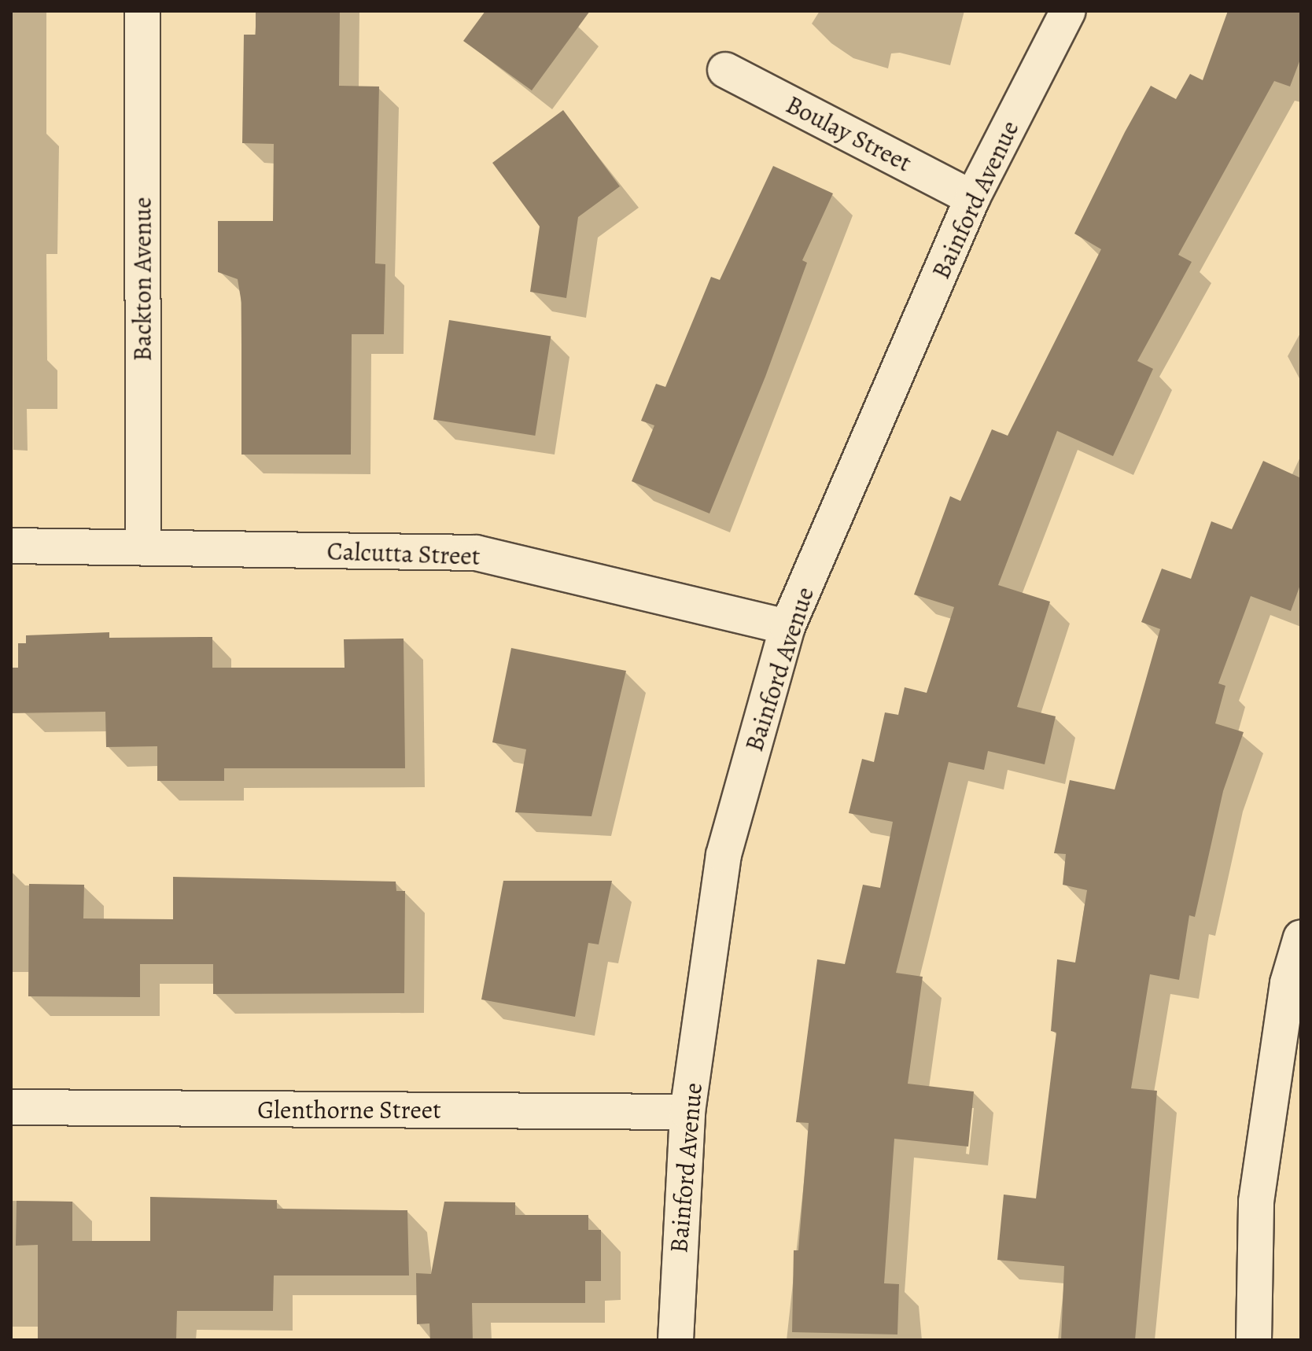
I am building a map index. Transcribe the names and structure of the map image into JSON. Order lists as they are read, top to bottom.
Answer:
{
  "streets": {
    "street": [
      "Boulay Street",
      "Bainford Avenue",
      "Backton Avenue",
      "Calcutta Street",
      "Glenthorne Street"
    ]
  },
  "crossings": [
    ["Boulay Street", "Bainford Avenue"],
    ["Bainford Avenue", "Calcutta Street"],
    ["Bainford Avenue", "Glenthorne Street"],
    ["Backton Avenue", "Calcutta Street"]
  ]
}
